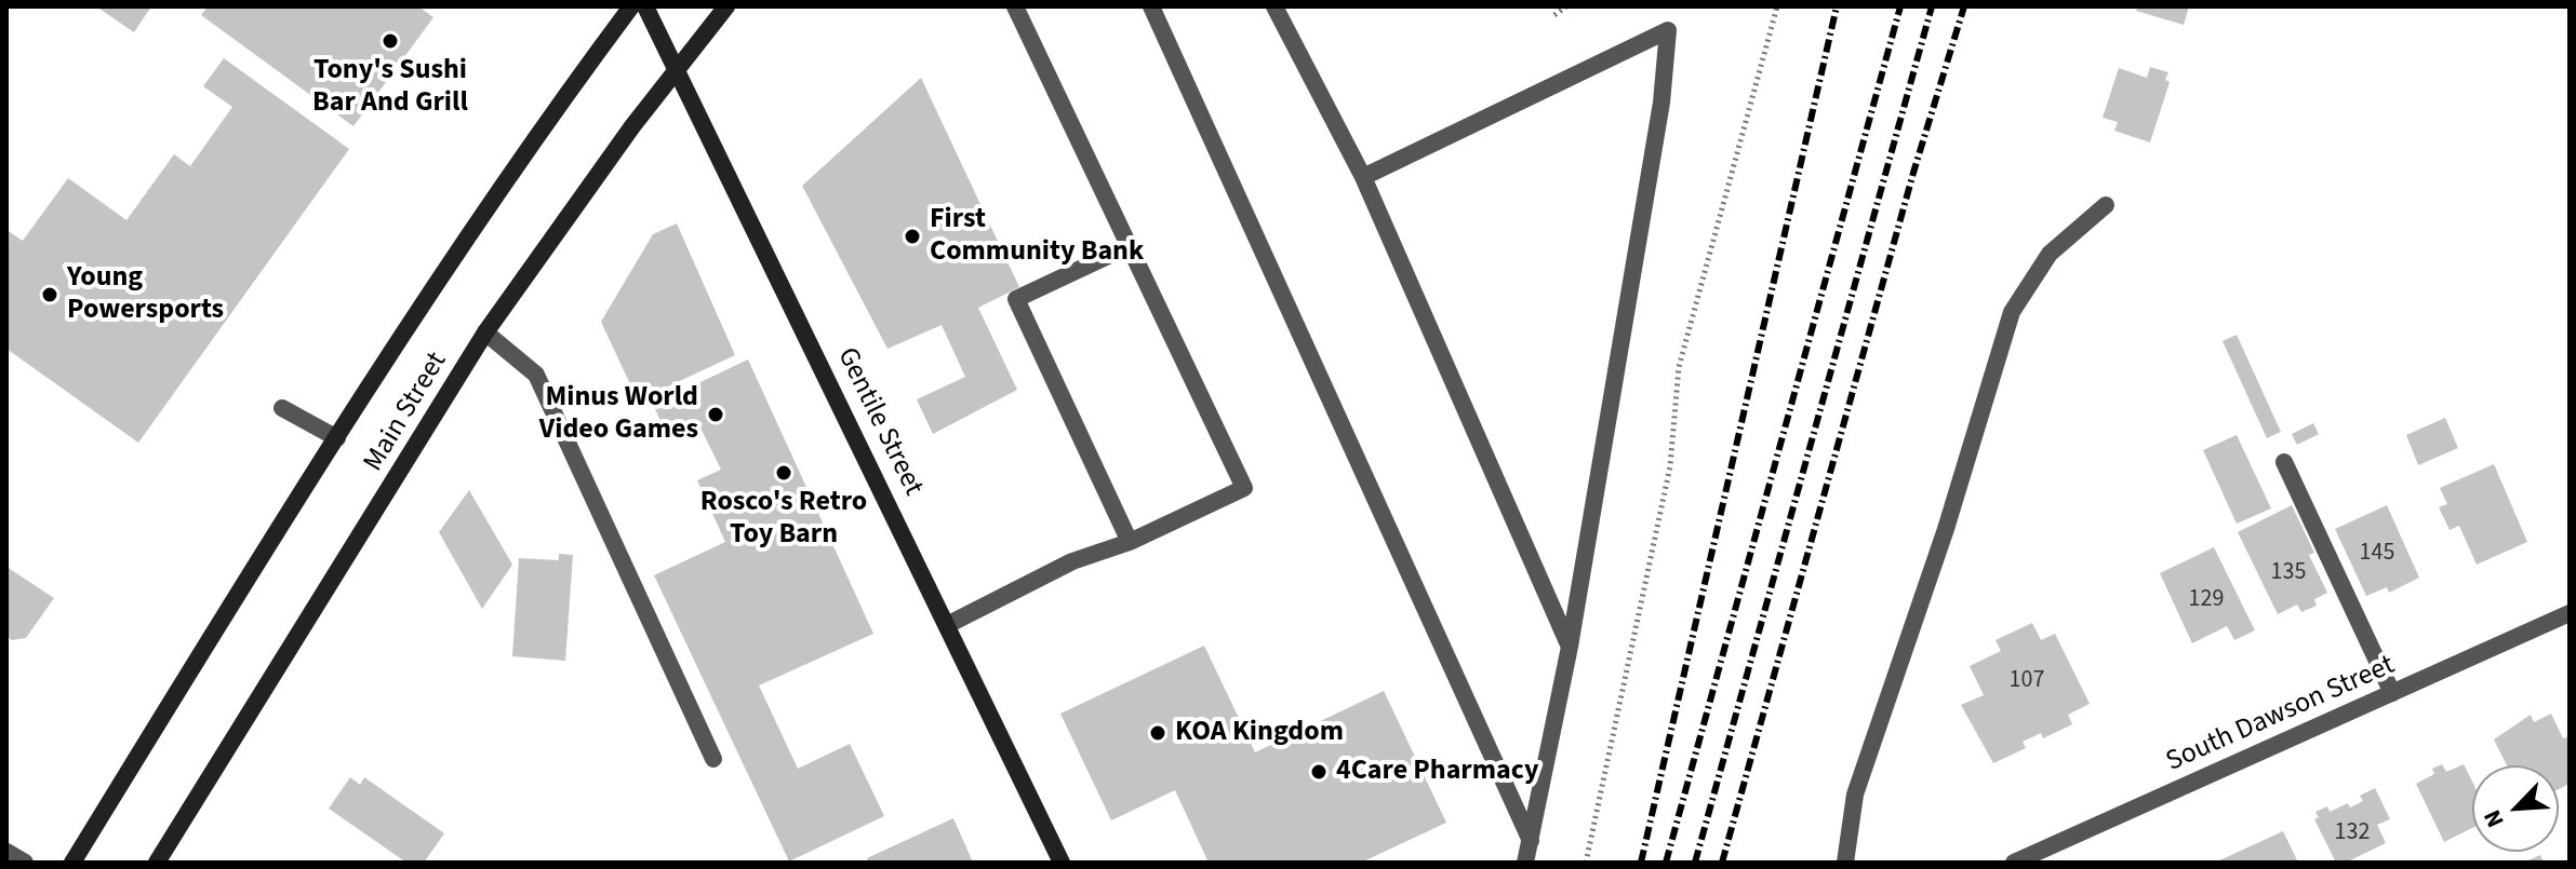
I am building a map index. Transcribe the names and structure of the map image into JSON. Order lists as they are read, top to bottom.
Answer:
{
  "streets": {
    "main road": ["Main Street", "Gentile Street"],
    "street": ["South Dawson Street"]
  },
  "crossings": [
    ["Main Street", "Gentile Street"]
  ],
  "places": [
    "Tony's Sushi Bar And Grill",
    "First Community Bank",
    "Young Powersports",
    "Minus World Video Games",
    "Rosco's Retro Toy Barn",
    "KOA Kingdom",
    "4Care Pharmacy"
  ],
  "house_numbers": [
    "145",
    "135",
    "129",
    "107",
    "132"
  ],
  "north": "bottom left"
}
